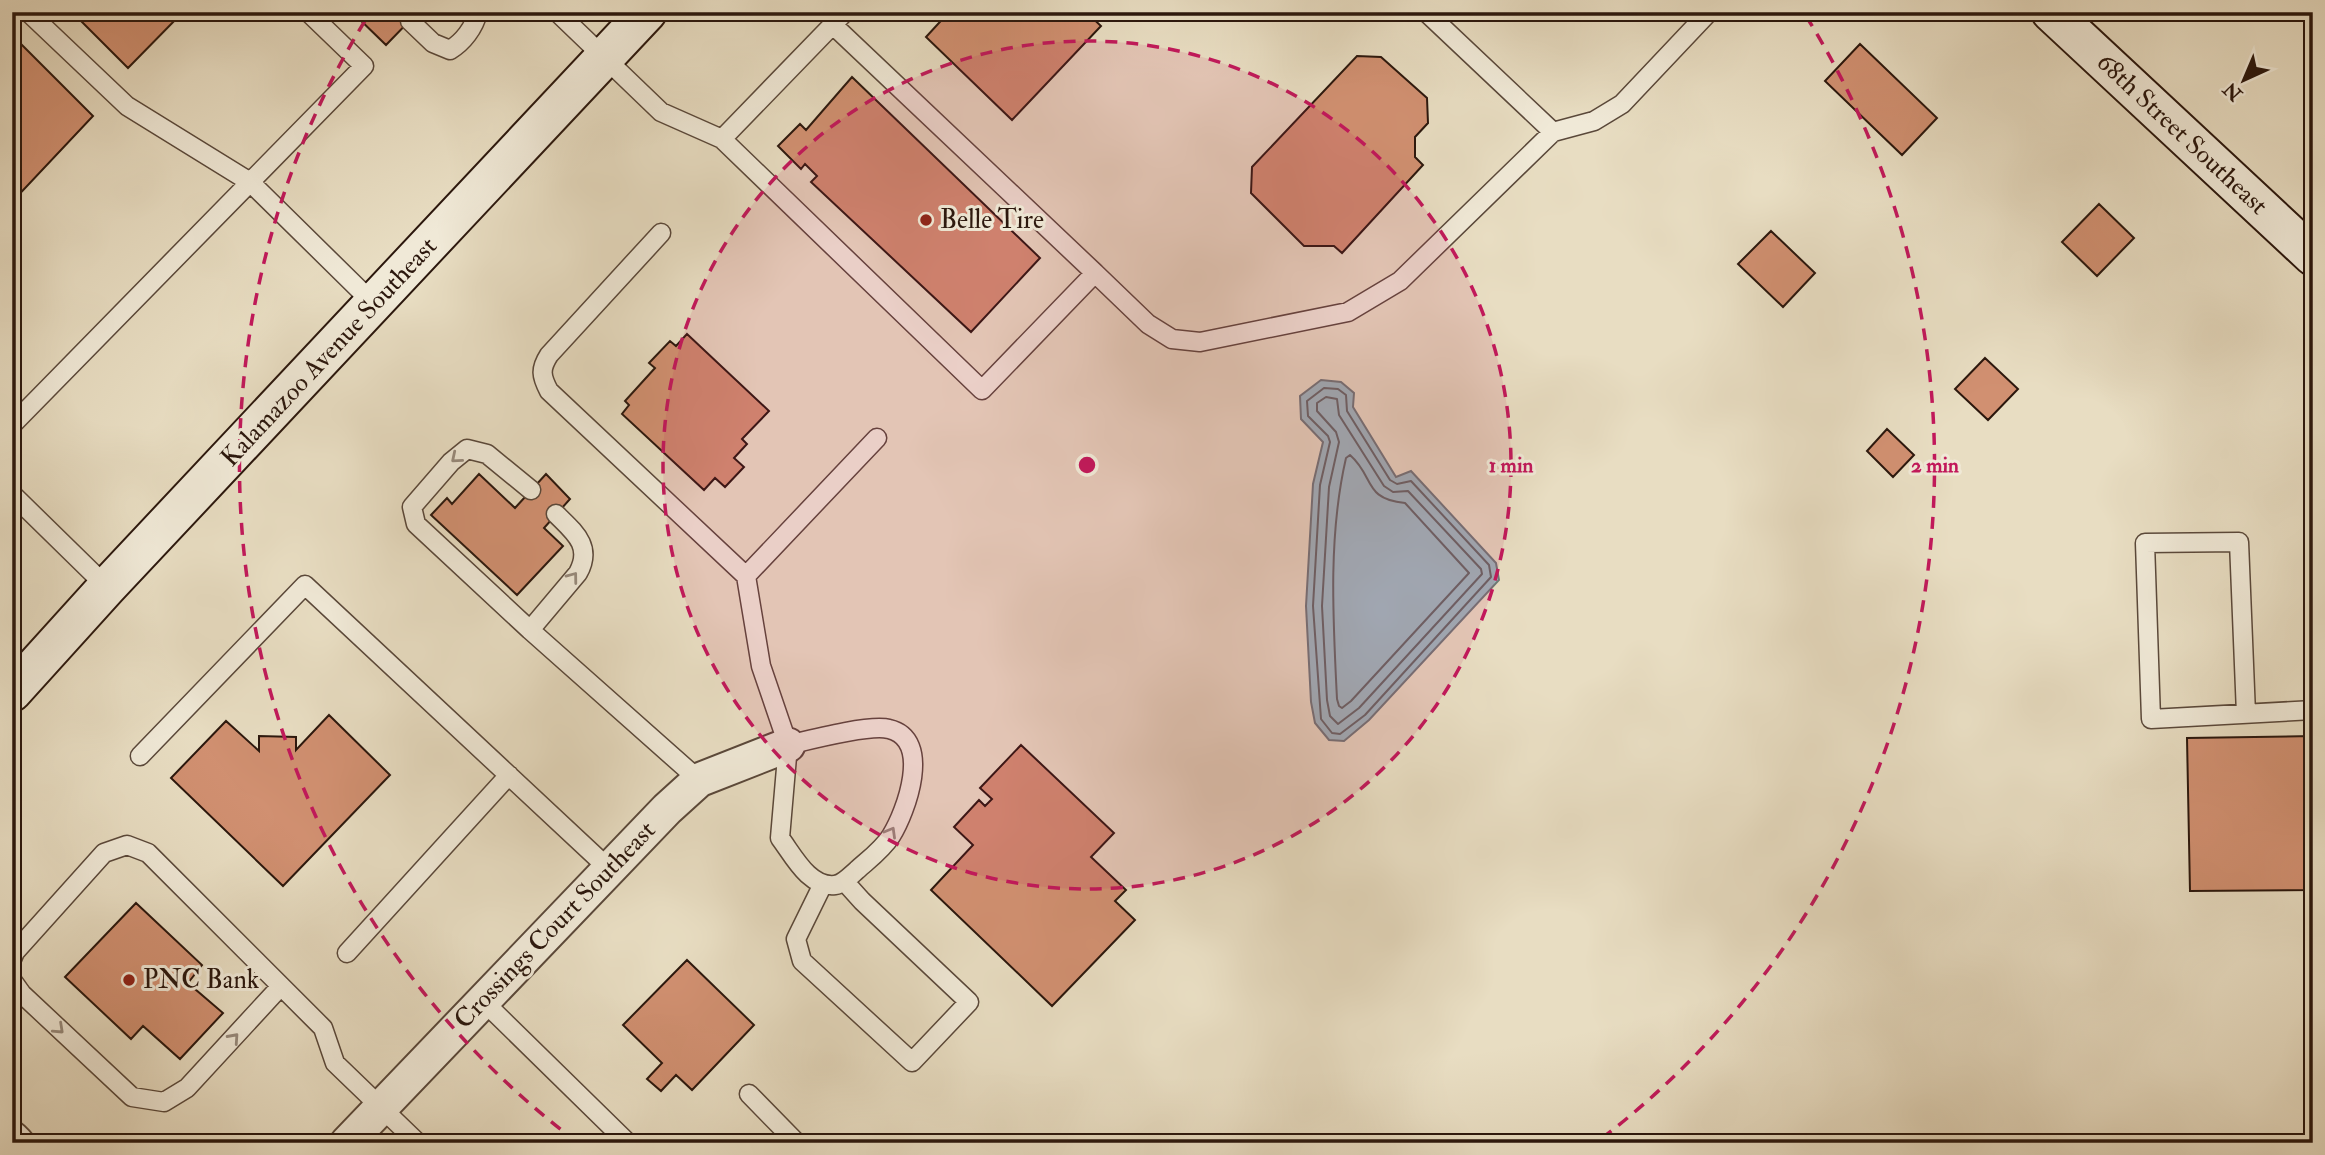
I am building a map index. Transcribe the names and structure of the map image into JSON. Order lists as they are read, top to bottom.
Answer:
{
  "streets": {
    "main road": ["68th Street Southeast", "Kalamazoo Avenue Southeast"],
    "street": ["Crossings Court Southeast"]
  },
  "places": ["Belle Tire", "PNC Bank"],
  "north": "bottom left",
  "rings": ["1 min", "2 min"]
}
